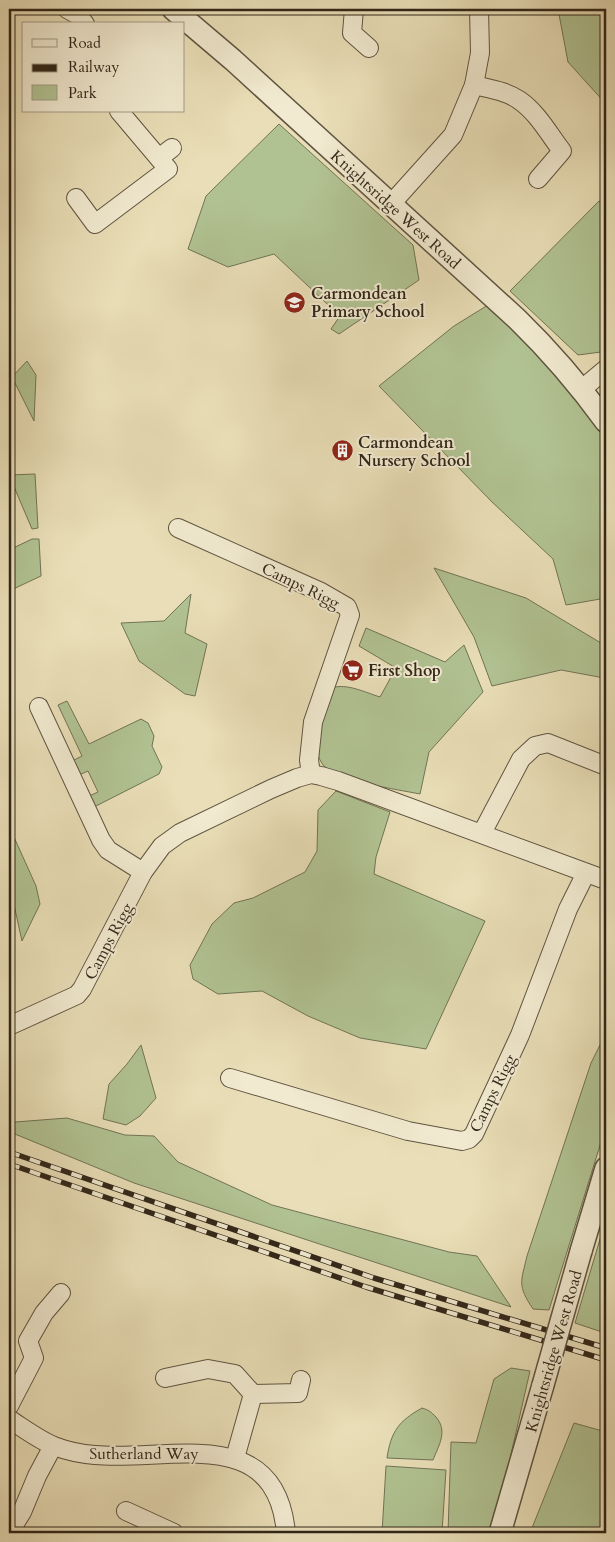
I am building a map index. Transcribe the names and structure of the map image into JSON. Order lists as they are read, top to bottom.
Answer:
{
  "streets": {
    "street": ["Knightsridge West Road", "Camps Rigg", "Sutherland Way"]
  },
  "places": {
    "school or university": ["Carmondean Primary School"],
    "building": ["Carmondean Nursery School"],
    "supermarket": ["First Shop"]
  },
  "legend": ["Road", "Railway", "Park"]
}
